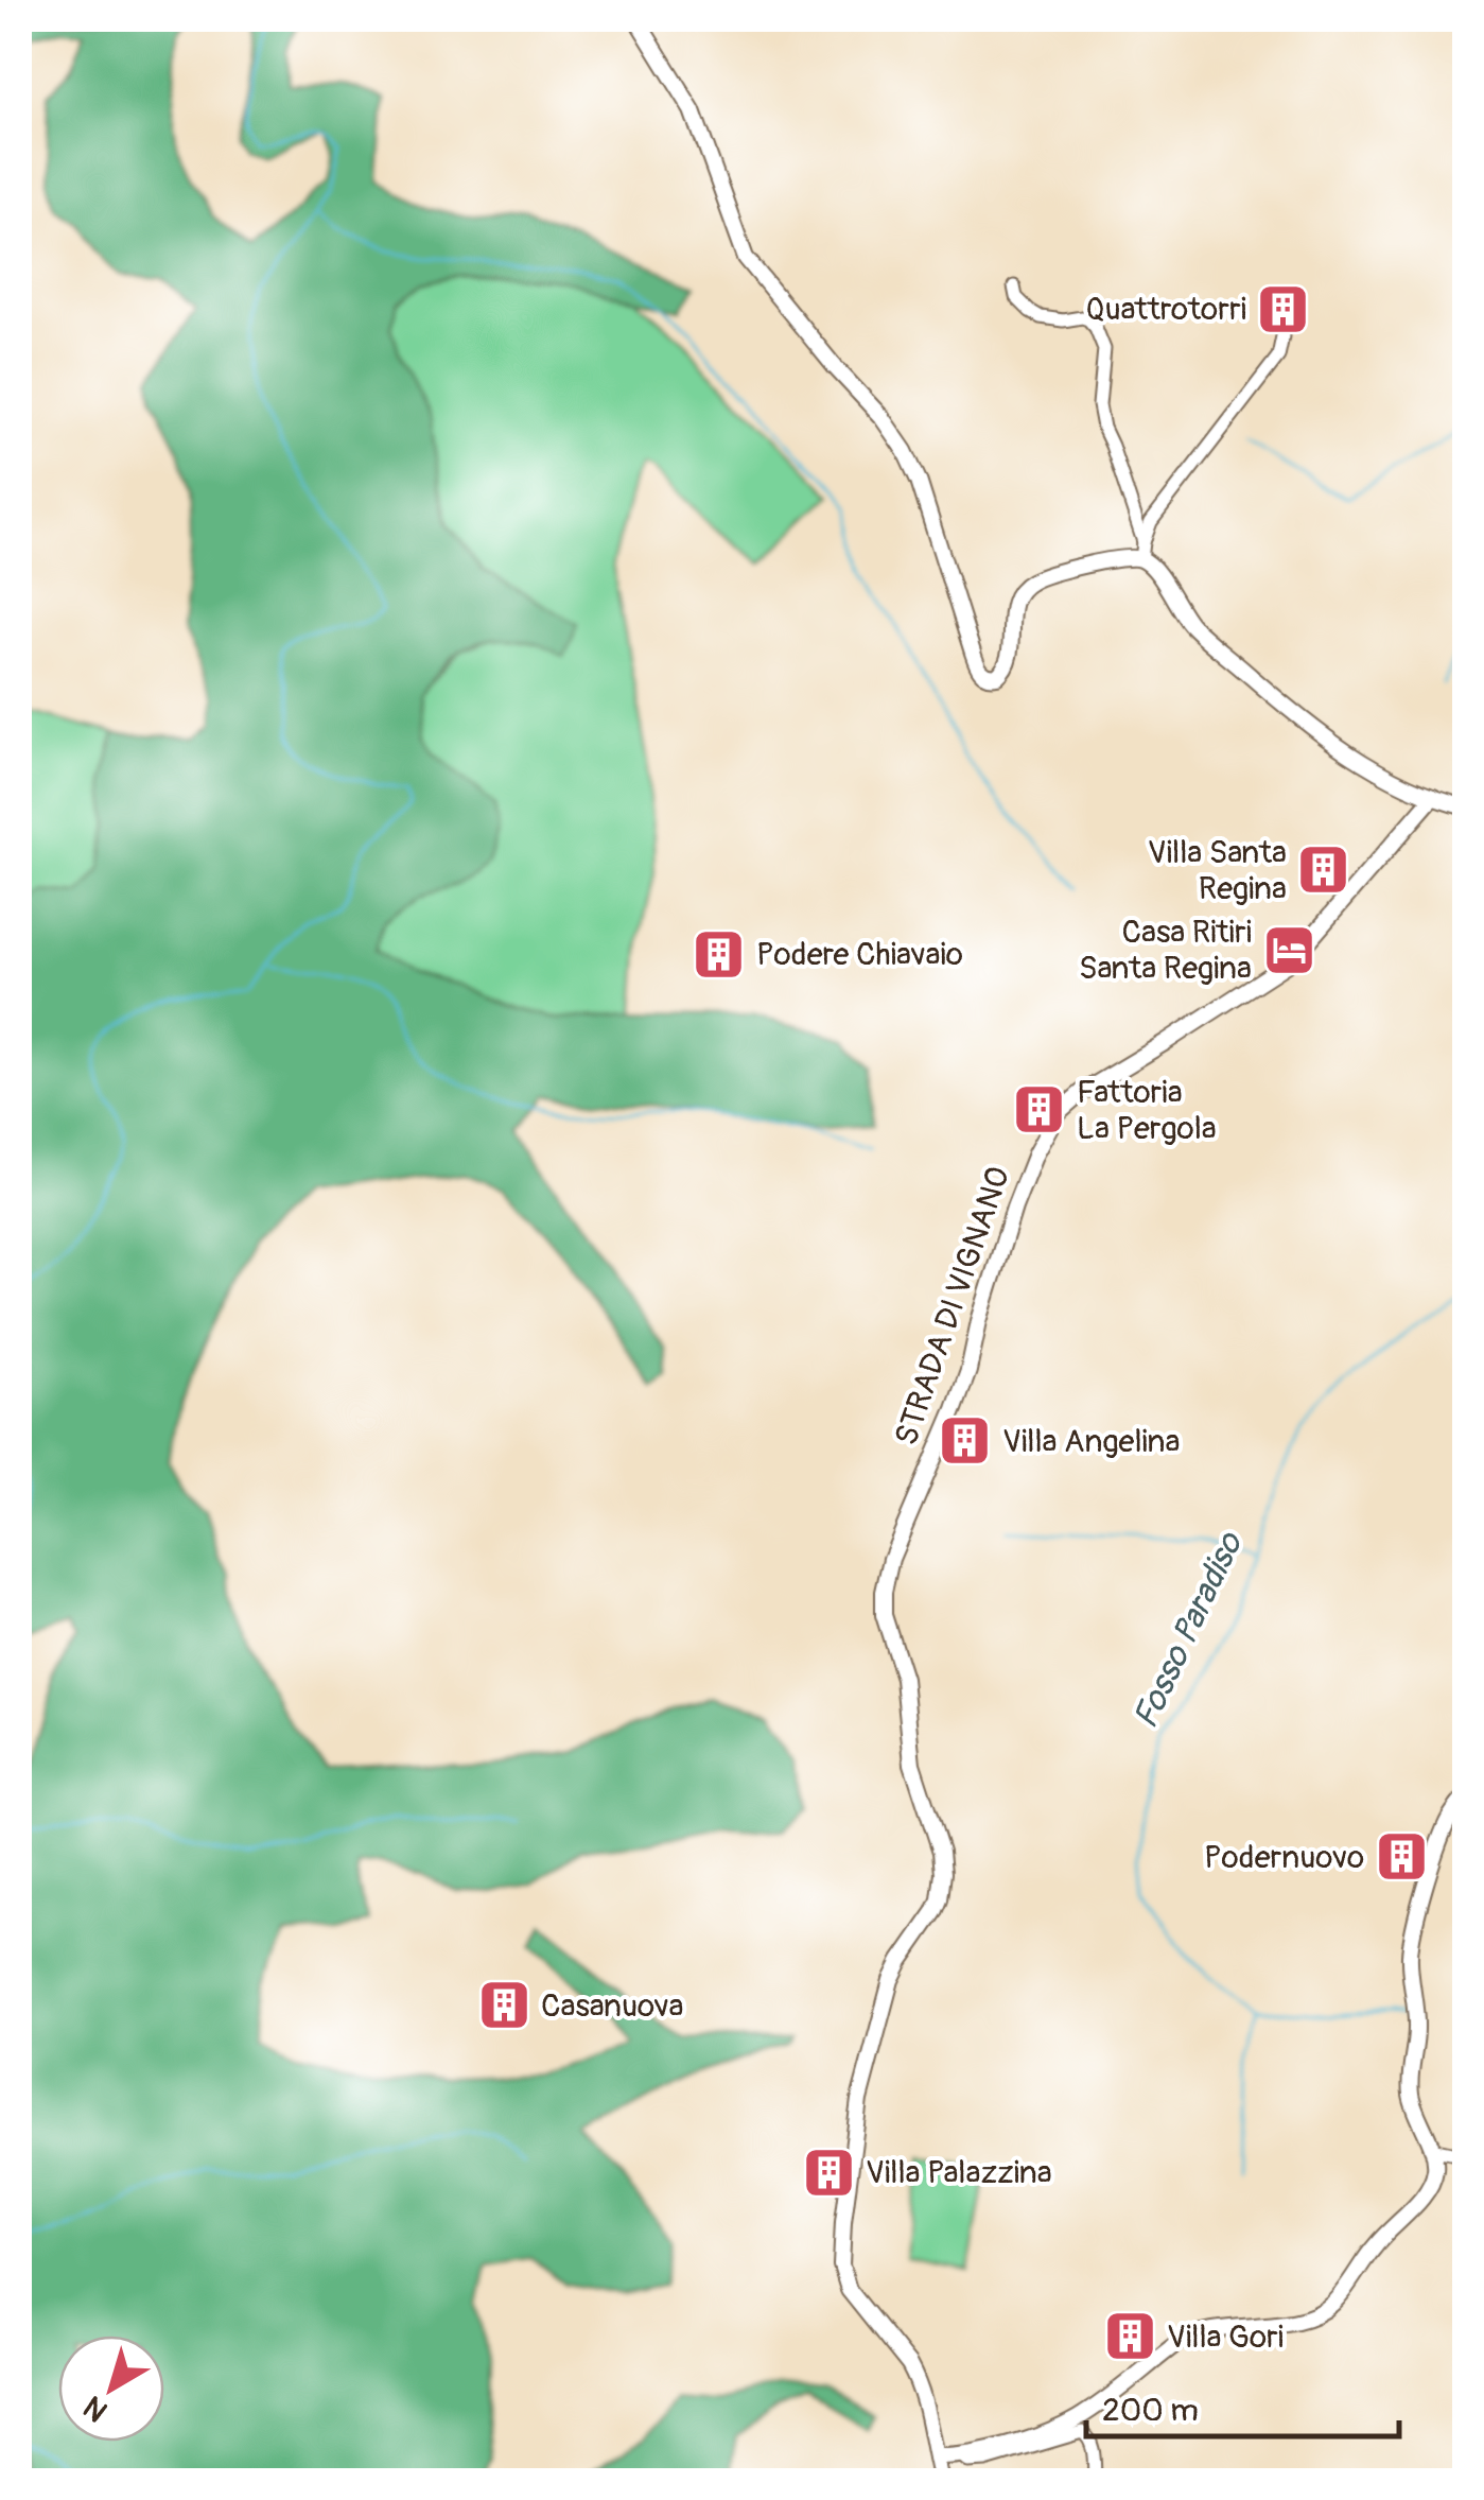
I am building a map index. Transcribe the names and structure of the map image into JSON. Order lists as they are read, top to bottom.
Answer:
{
  "streets": {
    "street": ["STRADA DI VIGNANO"]
  },
  "water": ["Fosso Paradiso"],
  "places": {
    "building": [
      "Quattrotorri",
      "Villa Santa Regina",
      "Podere Chiavaio",
      "Fattoria La Pergola",
      "Villa Angelina",
      "Podernuovo",
      "Casanuova",
      "Villa Palazzina",
      "Villa Gori"
    ],
    "hotel": ["Casa Ritiri Santa Regina"]
  },
  "scale_bar": "200 m",
  "north": "bottom left"
}
